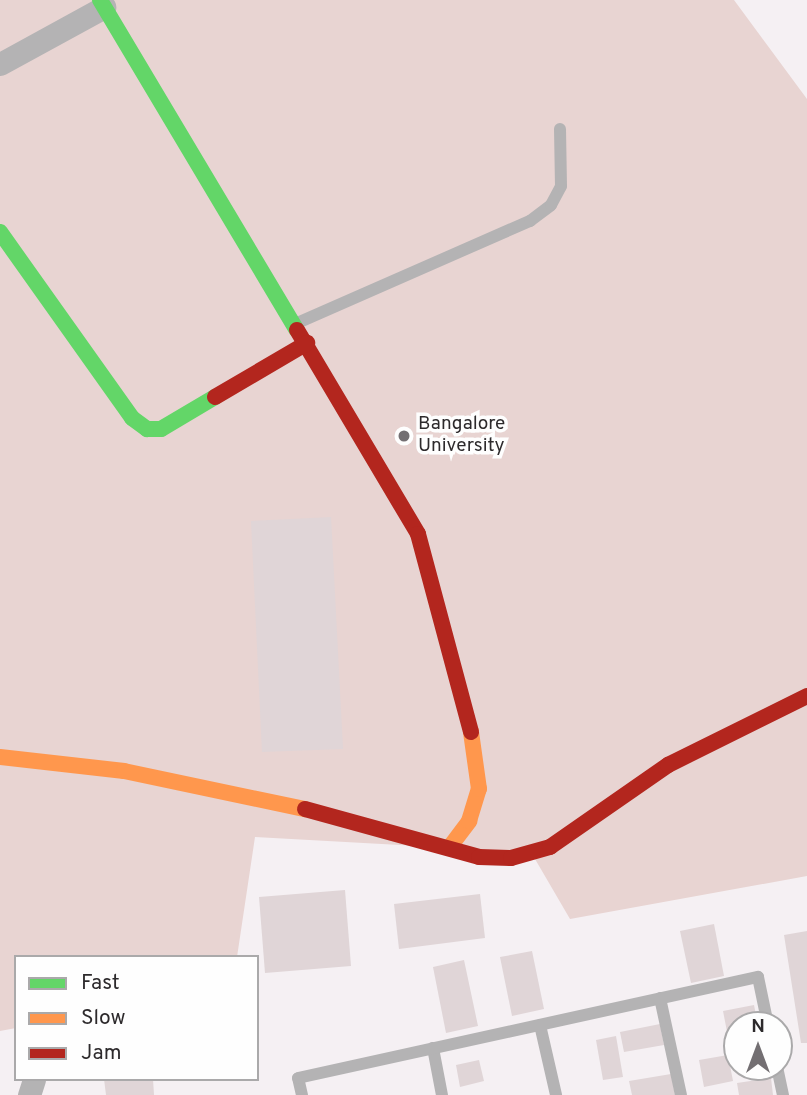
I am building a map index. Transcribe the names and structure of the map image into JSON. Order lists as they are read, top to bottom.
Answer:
{
  "places": ["Bangalore University"],
  "legend": ["Fast", "Slow", "Jam"],
  "north": "top"
}
